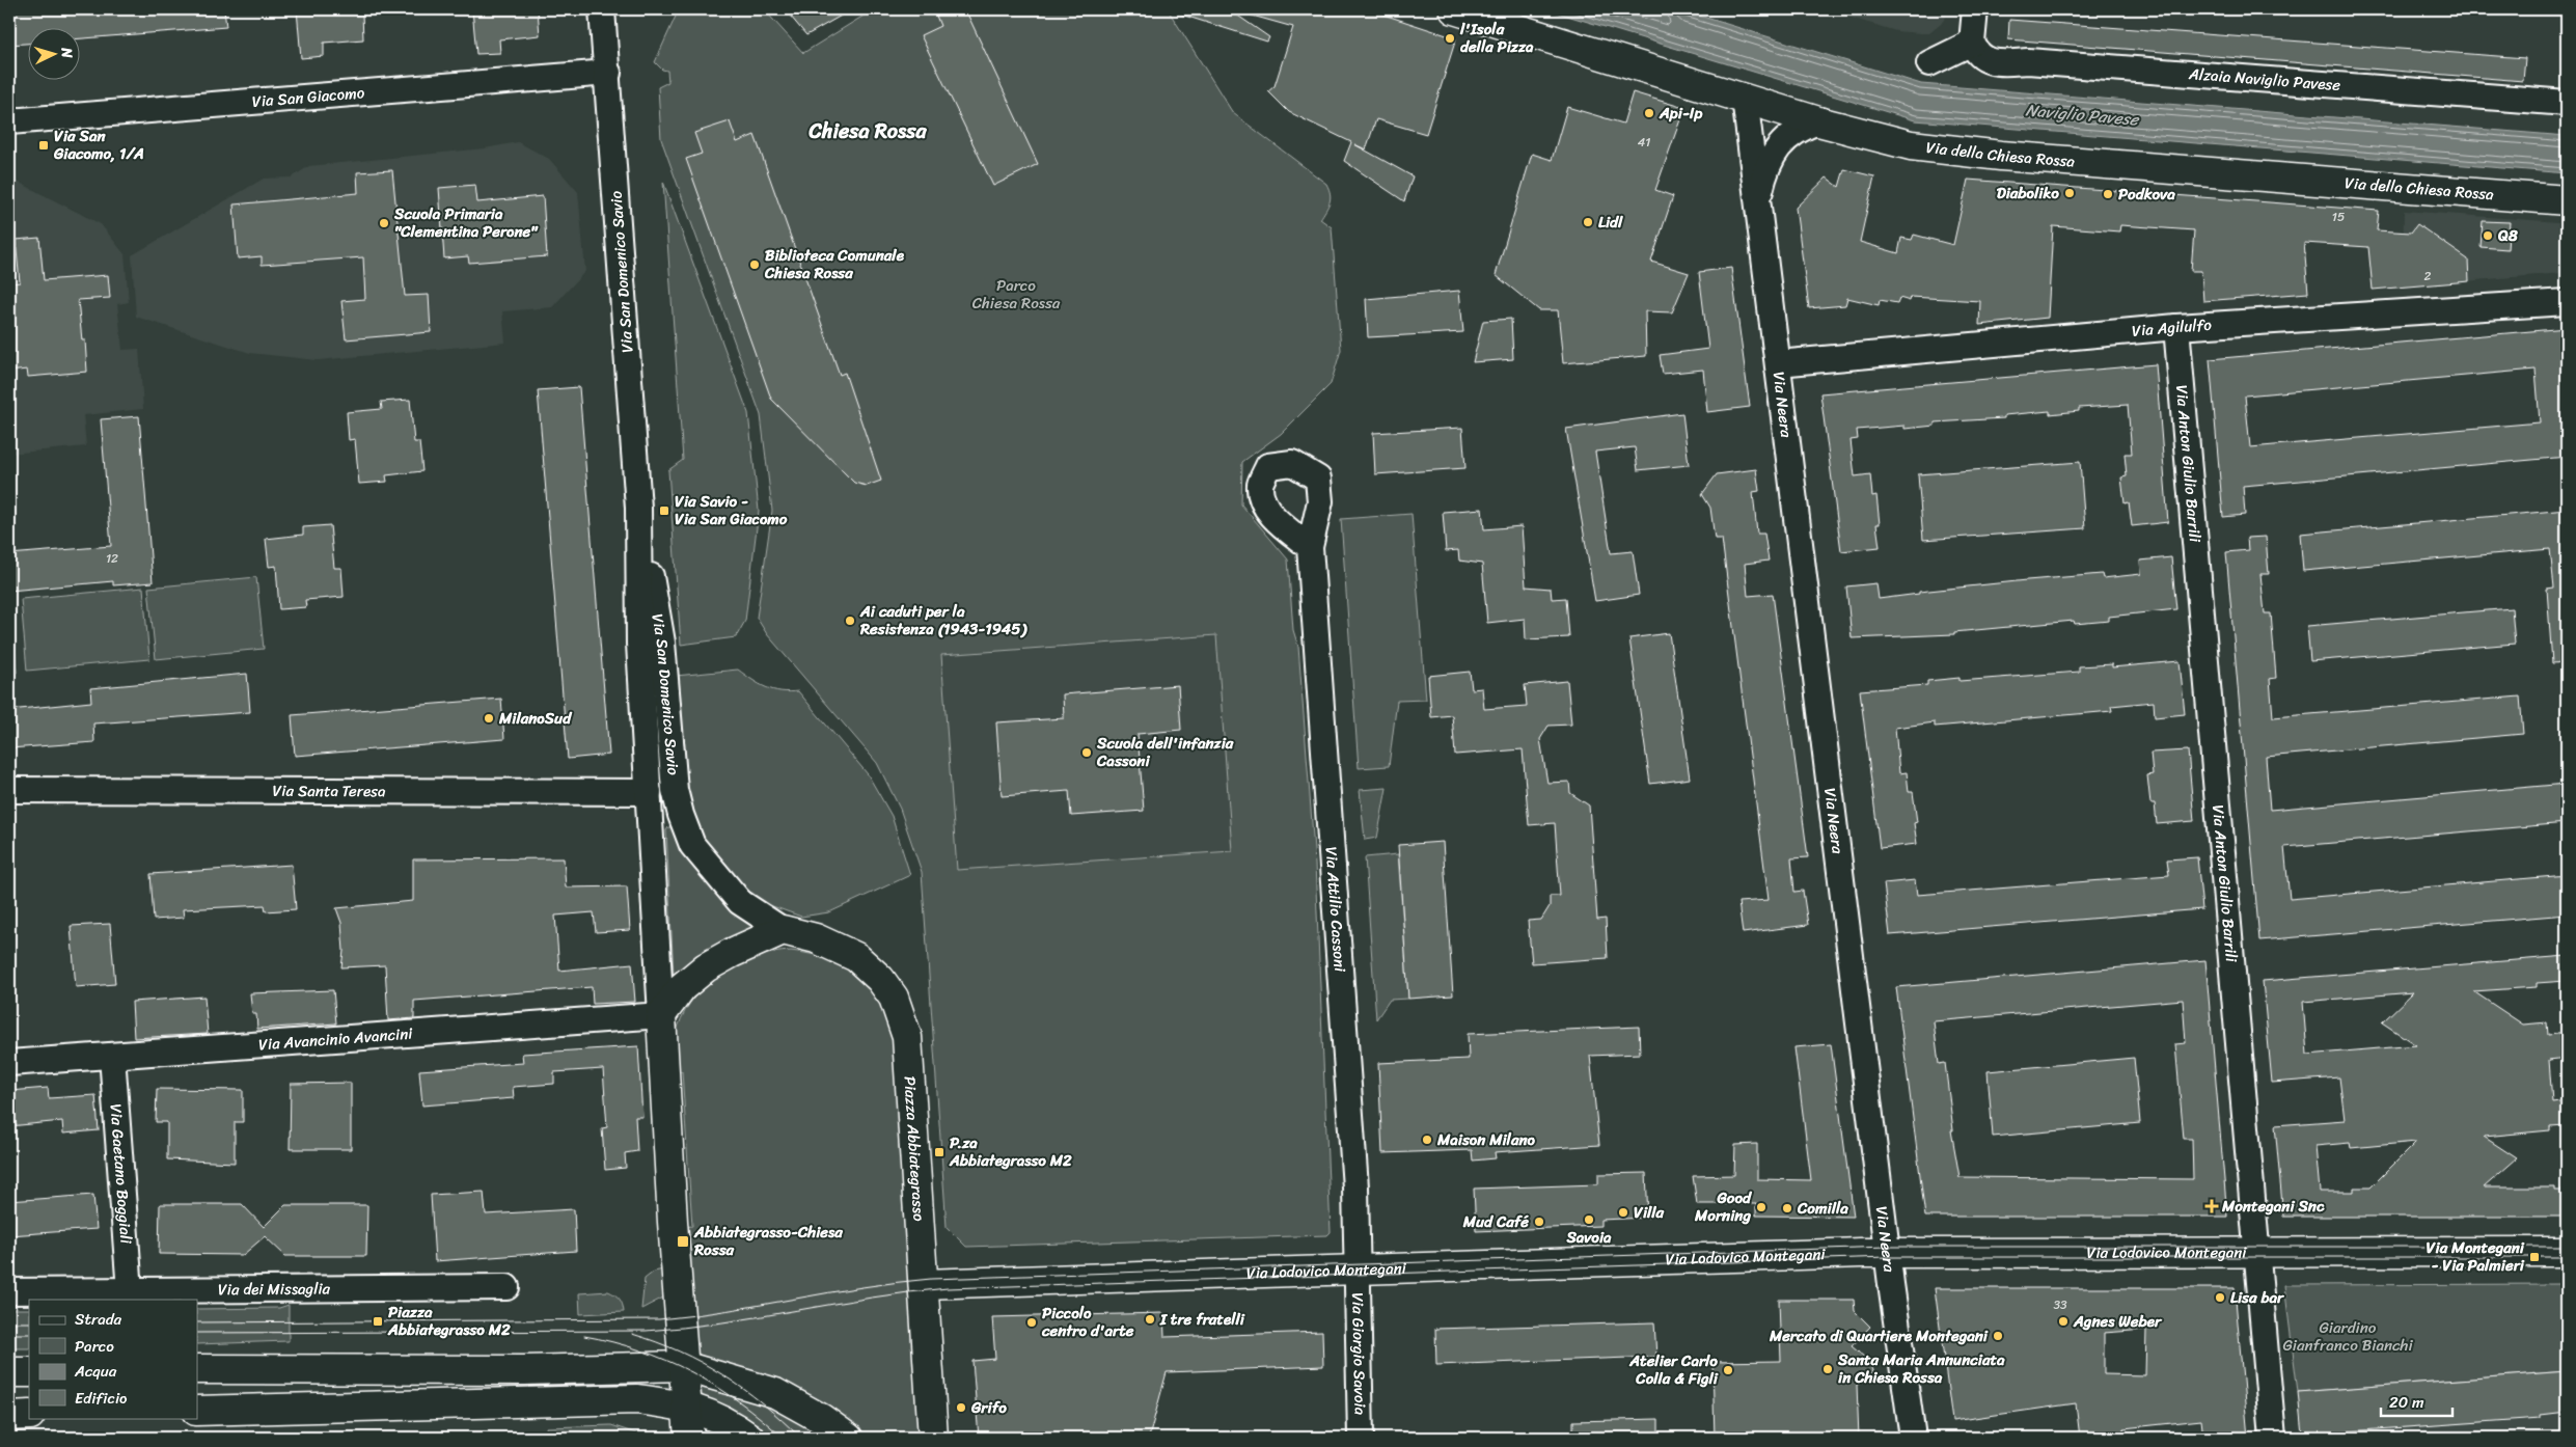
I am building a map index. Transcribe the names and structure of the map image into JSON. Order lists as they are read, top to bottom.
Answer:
{
  "streets": {
    "street": [
      "Alzaia Naviglio Pavese",
      "Via San Giacomo",
      "Via della Chiesa Rossa",
      "Via San Domenico Savio",
      "Via Agilulfo",
      "Via Neera",
      "Via Anton Giulio Barrili",
      "Via Santa Teresa",
      "Via Attilio Cassoni",
      "Via Avancinio Avancini",
      "Piazza Abbiategrasso",
      "Via Gaetano Boggiali",
      "Via Lodovico Montegani",
      "Via dei Missaglia",
      "Via Giorgio Savoia"
    ]
  },
  "crossings": [
    ["Via San Giacomo", "Via San Domenico Savio"],
    ["Via della Chiesa Rossa", "Via Neera"],
    ["Via San Domenico Savio", "Via Santa Teresa"],
    ["Via San Domenico Savio", "Piazza Abbiategrasso"],
    ["Via Agilulfo", "Via Neera"],
    ["Via Agilulfo", "Via Anton Giulio Barrili"],
    ["Via Neera", "Via Lodovico Montegani"],
    ["Via Anton Giulio Barrili", "Via Lodovico Montegani"],
    ["Via Attilio Cassoni", "Via Lodovico Montegani"],
    ["Via Attilio Cassoni", "Via Giorgio Savoia"],
    ["Via Avancinio Avancini", "Via Gaetano Boggiali"],
    ["Piazza Abbiategrasso", "Via Lodovico Montegani"],
    ["Via Gaetano Boggiali", "Via dei Missaglia"],
    ["Via Lodovico Montegani", "Via Giorgio Savoia"]
  ],
  "districts": ["Chiesa Rossa"],
  "water": ["Naviglio Pavese"],
  "parks": ["Parco Chiesa Rossa", "Giardino Gianfranco Bianchi"],
  "places": {
    "other": [
      "l'Isola della Pizza",
      "Api-Ip",
      "Diaboliko",
      "Podkova",
      "Lidl",
      "Scuola Primaria \"Clementina Perone\"",
      "Q8",
      "Biblioteca Comunale Chiesa Rossa",
      "Ai caduti per la Resistenza (1943-1945)",
      "MilanoSud",
      "Scuola dell'infanzia Cassoni",
      "Maison Milano",
      "Good Morning",
      "Comilla",
      "Villa",
      "Savoia",
      "Mud Café",
      "Lisa bar",
      "I tre fratelli",
      "Agnes Weber",
      "Piccolo centro d'arte",
      "Mercato di Quartiere Montegani",
      "Santa Maria Annunciata in Chiesa Rossa",
      "Atelier Carlo Colla & Figli",
      "Grifo"
    ],
    "transit": [
      "Via San Giacomo, 1/A",
      "Via Savio - Via San Giacomo",
      "P.za Abbiategrasso M2",
      "Abbiategrasso-Chiesa Rossa",
      "Via Montegani - Via Palmieri",
      "Piazza Abbiategrasso M2"
    ],
    "health": ["Montegani Snc"]
  },
  "house_numbers": [
    "41",
    "15",
    "2",
    "12",
    "33"
  ],
  "legend": [
    "Strada",
    "Parco",
    "Acqua",
    "Edificio"
  ],
  "scale_bar": "20 m",
  "north": "right"
}
